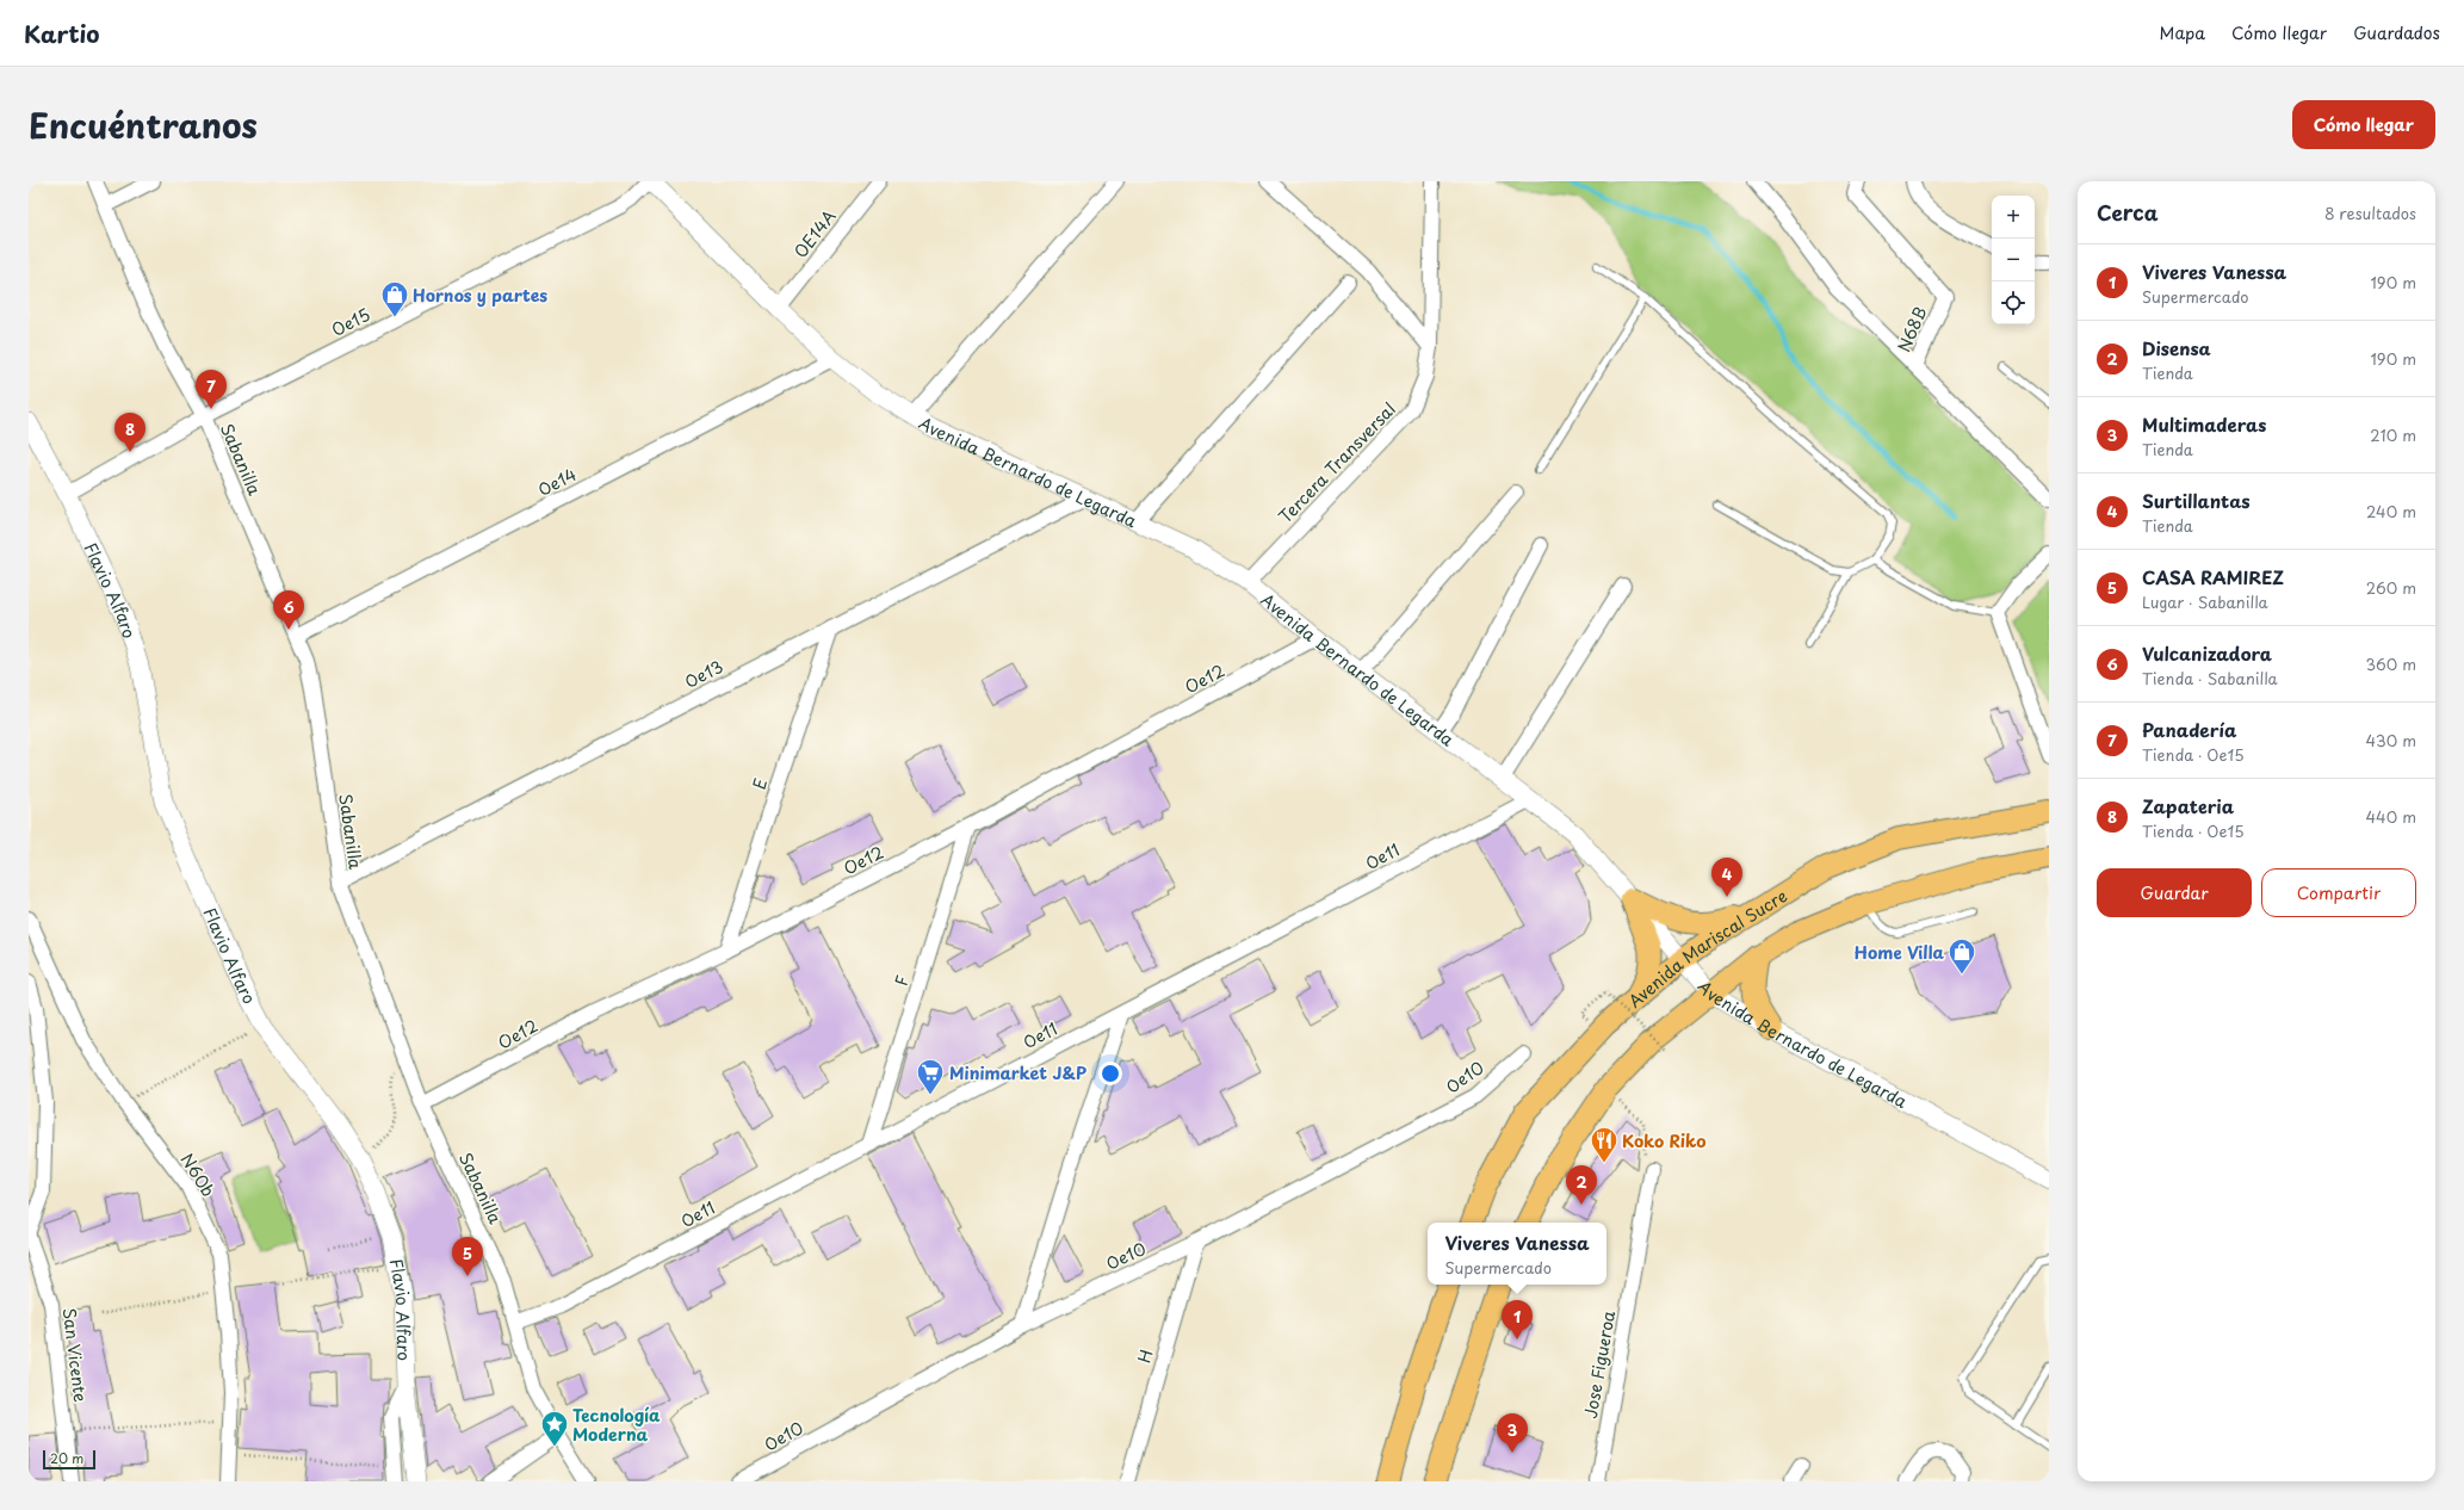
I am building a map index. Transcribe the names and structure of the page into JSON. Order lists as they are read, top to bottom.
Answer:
{
  "streets": {
    "main road": ["Avenida Mariscal Sucre"],
    "street": [
      "OE14A",
      "Oe15",
      "N68B",
      "Sabanilla",
      "Tercera Transversal",
      "Avenida Bernardo de Legarda",
      "Oe14",
      "Flavio Alfaro",
      "Oe13",
      "Oe12",
      "E",
      "Oe11",
      "F",
      "Oe10",
      "N60b",
      "San Vicente",
      "H",
      "Jose Figueroa"
    ]
  },
  "crossings": [
    ["OE14A", "Avenida Bernardo de Legarda"],
    ["Oe15", "Sabanilla"],
    ["Oe15", "Avenida Bernardo de Legarda"],
    ["Oe15", "Flavio Alfaro"],
    ["Sabanilla", "Oe14"],
    ["Sabanilla", "Oe13"],
    ["Sabanilla", "Oe12"],
    ["Sabanilla", "Oe11"],
    ["Tercera Transversal", "Avenida Bernardo de Legarda"],
    ["Avenida Bernardo de Legarda", "Oe14"],
    ["Avenida Bernardo de Legarda", "Oe13"],
    ["Avenida Bernardo de Legarda", "Oe12"],
    ["Avenida Bernardo de Legarda", "Oe11"],
    ["Avenida Bernardo de Legarda", "Avenida Mariscal Sucre"],
    ["Oe13", "E"],
    ["Oe12", "E"],
    ["Oe12", "F"],
    ["Oe11", "F"],
    ["Oe10", "H"]
  ],
  "places": {
    "shop": ["Hornos y partes", "Home Villa"],
    "supermarket": ["Minimarket J&P"],
    "restaurant": ["Koko Riko"],
    "place": ["Tecnología Moderna"]
  },
  "scale_bar": "20 m",
  "page": {
    "header": "Kartio",
    "nav": ["Mapa", "Cómo llegar", "Guardados"],
    "title": "Encuéntranos",
    "buttons": [
      "Cómo llegar",
      ["Guardar", "Compartir"]
    ],
    "heading": ["Cerca", "8 resultados"],
    "map_buttons": ["+", "−"],
    "list": [
      {
        "mark": "1",
        "name": "Viveres Vanessa",
        "note": "Supermercado",
        "value": "190 m"
      },
      {
        "mark": "2",
        "name": "Disensa",
        "note": "Tienda",
        "value": "190 m"
      },
      {
        "mark": "3",
        "name": "Multimaderas",
        "note": "Tienda",
        "value": "210 m"
      },
      {
        "mark": "4",
        "name": "Surtillantas",
        "note": "Tienda",
        "value": "240 m"
      },
      {
        "mark": "5",
        "name": "CASA RAMIREZ",
        "note": "Lugar · Sabanilla",
        "value": "260 m"
      },
      {
        "mark": "6",
        "name": "Vulcanizadora",
        "note": "Tienda · Sabanilla",
        "value": "360 m"
      },
      {
        "mark": "7",
        "name": "Panadería",
        "note": "Tienda · Oe15",
        "value": "430 m"
      },
      {
        "mark": "8",
        "name": "Zapateria",
        "note": "Tienda · Oe15",
        "value": "440 m"
      }
    ],
    "pins": [
      "7",
      "8",
      "6",
      "4",
      "2",
      "5",
      "1",
      "3"
    ],
    "popup": ["Viveres Vanessa", "Supermercado"],
    "scale": "20 m"
  }
}
